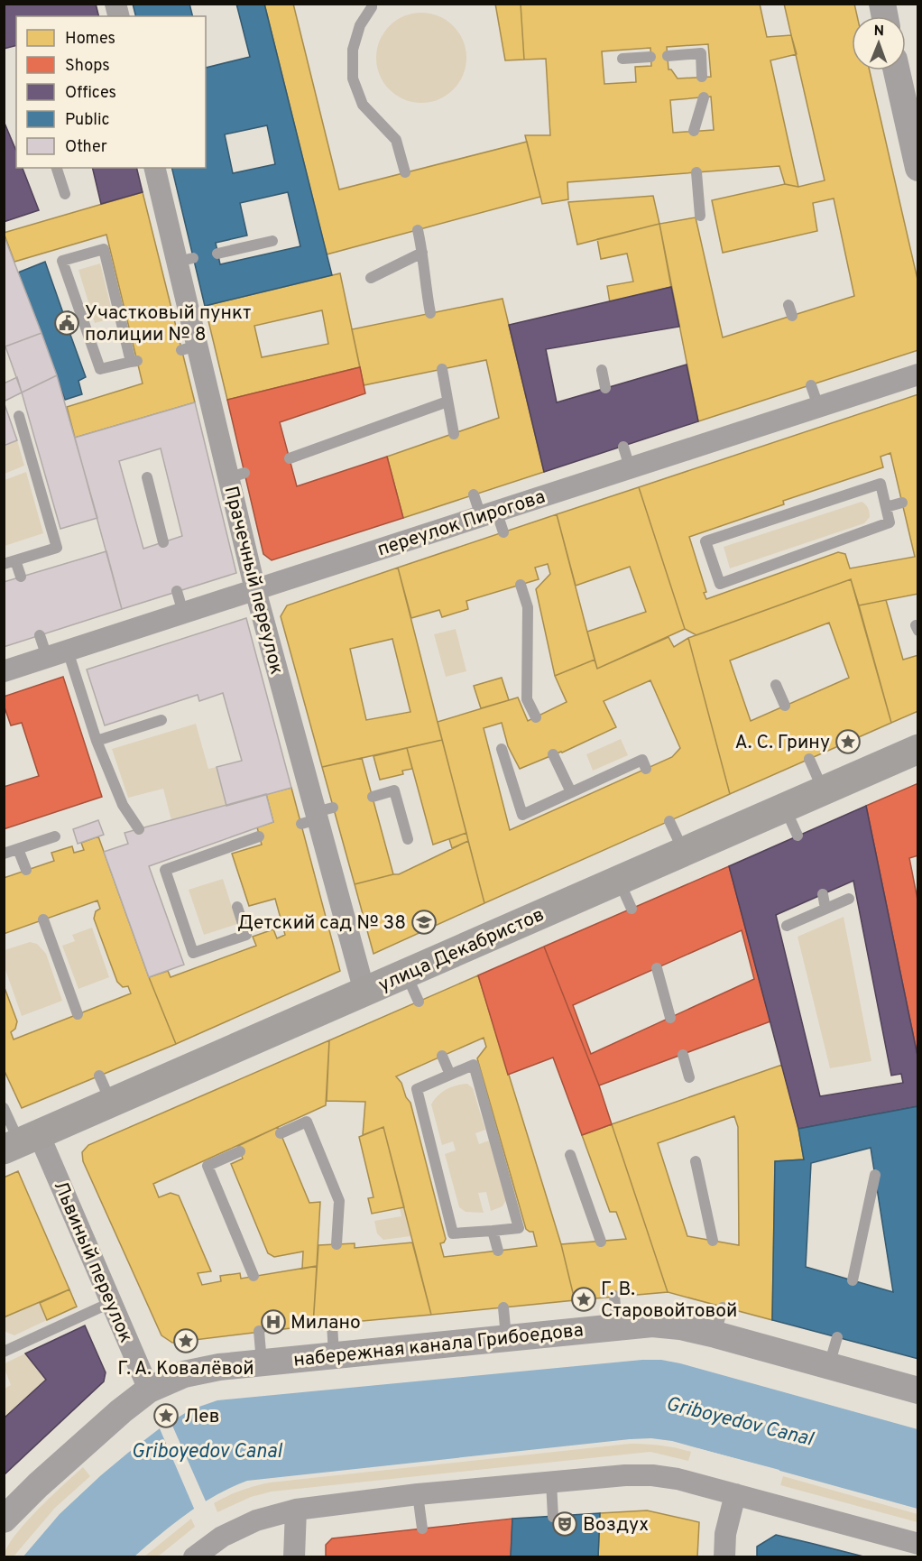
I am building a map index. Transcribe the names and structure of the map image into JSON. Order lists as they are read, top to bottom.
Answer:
{
  "streets": {
    "main road": ["улица Декабристов"],
    "street": [
      "переулок Пирогова",
      "Прачечный переулок",
      "Львиный переулок",
      "набережная канала Грибоедова"
    ]
  },
  "crossings": [
    ["переулок Пирогова", "Прачечный переулок"],
    ["Прачечный переулок", "улица Декабристов"],
    ["улица Декабристов", "Львиный переулок"],
    ["Львиный переулок", "набережная канала Грибоедова"]
  ],
  "water": ["Griboyedov Canal"],
  "places": {
    "public building": ["Участковый пункт полиции № 8"],
    "place": [
      "А. С. Грину",
      "Г. В. Старовойтовой",
      "Г. А. Ковалёвой",
      "Лев"
    ],
    "school or university": ["Детский сад № 38"],
    "hospital": ["Милано"],
    "theatre": ["Воздух"]
  },
  "legend": [
    "Homes",
    "Shops",
    "Offices",
    "Public",
    "Other"
  ],
  "north": "top"
}
